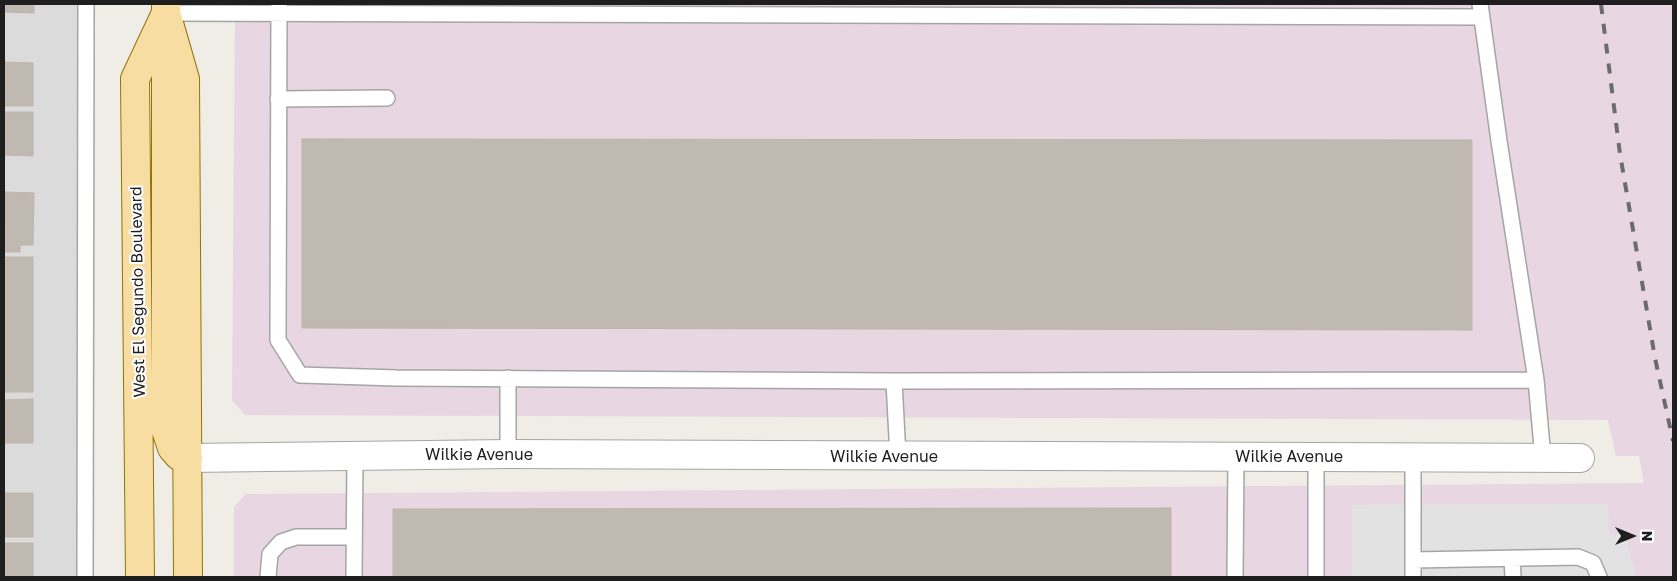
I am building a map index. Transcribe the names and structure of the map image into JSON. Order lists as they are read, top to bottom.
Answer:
{
  "streets": {
    "main road": ["West El Segundo Boulevard"],
    "street": ["Wilkie Avenue"]
  },
  "north": "right"
}
